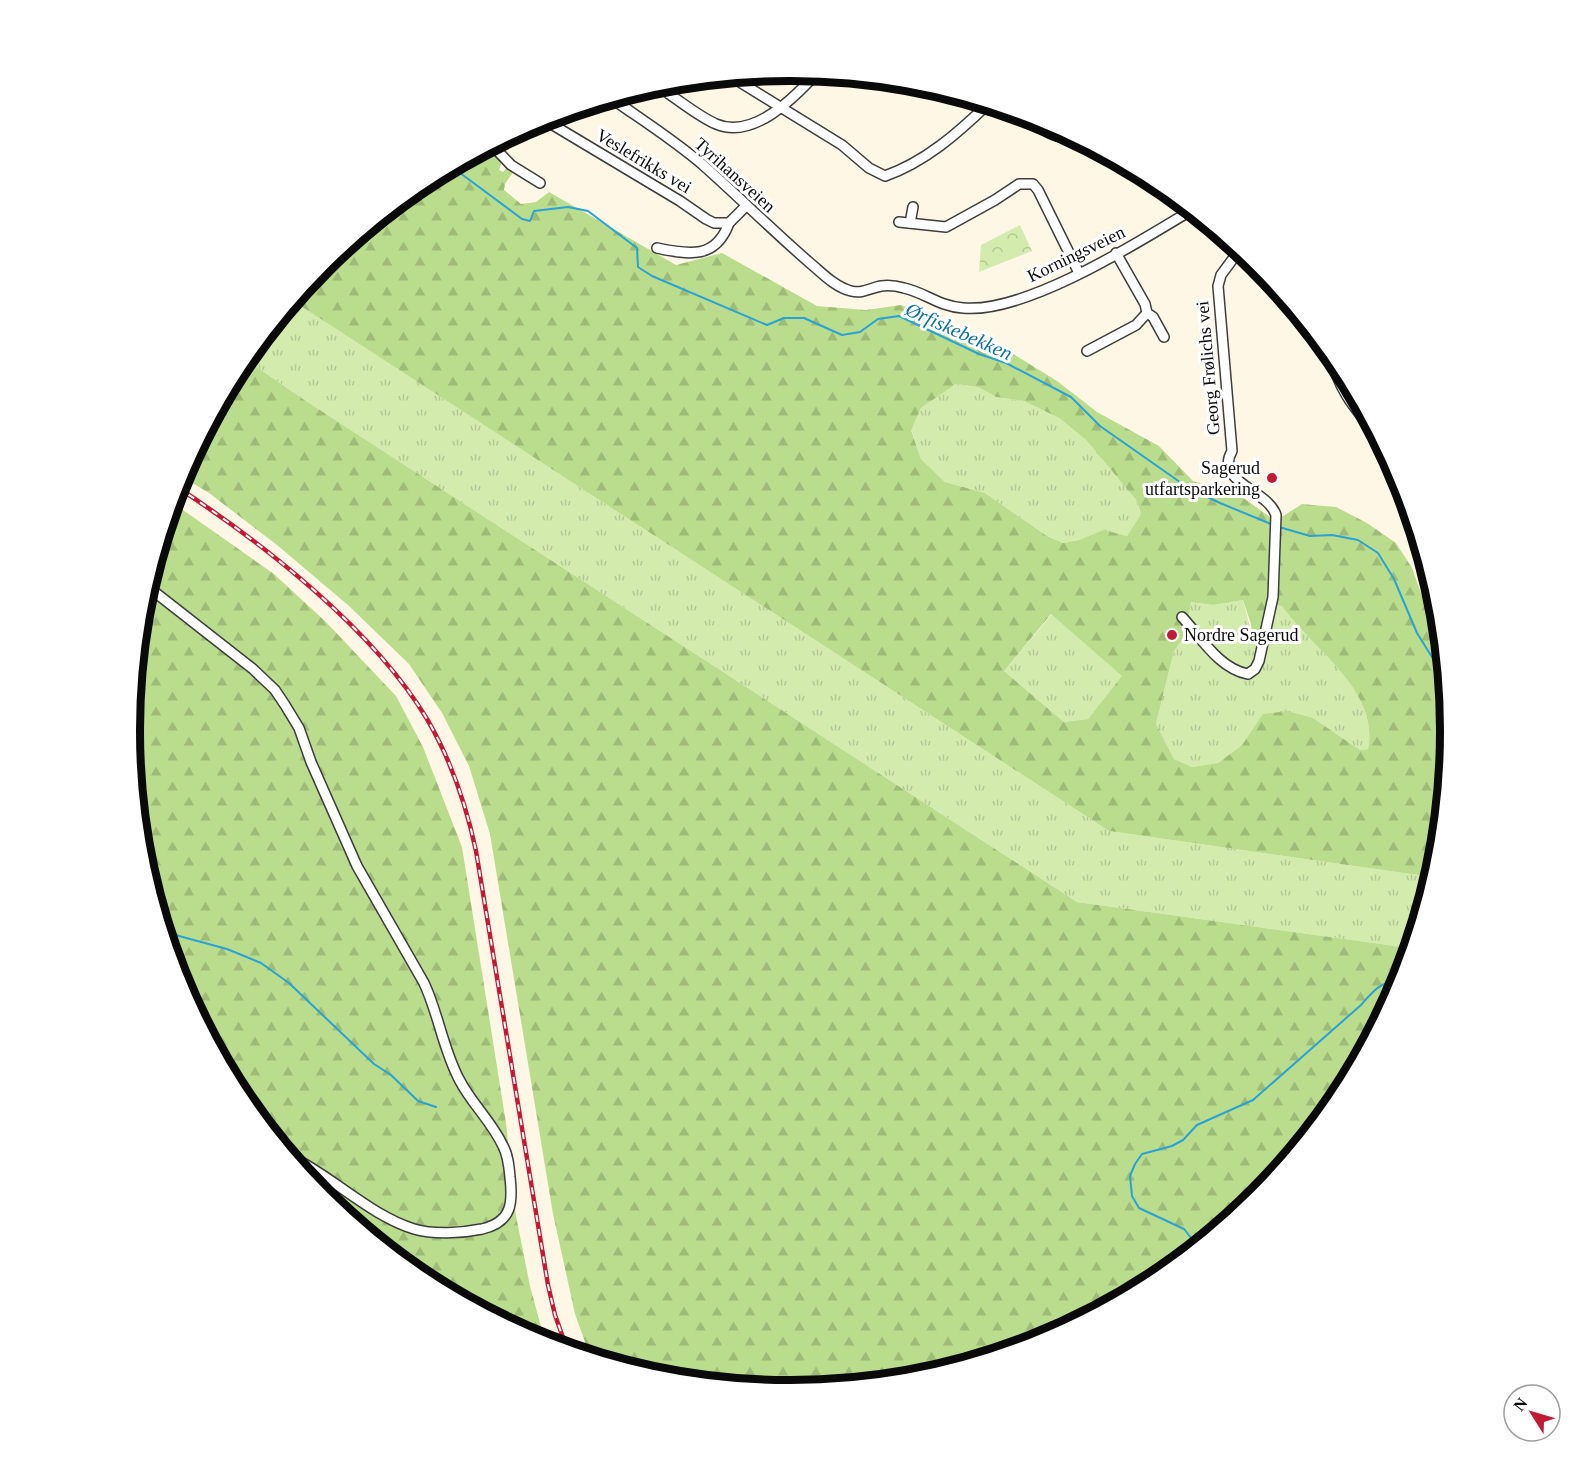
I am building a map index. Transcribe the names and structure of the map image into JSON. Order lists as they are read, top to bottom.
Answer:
{
  "streets": {
    "street": [
      "Veslefrikks vei",
      "Tyrihansveien",
      "Korningsveien",
      "Georg Frølichs vei"
    ]
  },
  "crossings": [
    ["Tyrihansveien", "Korningsveien"]
  ],
  "water": ["Ørfiskebekken"],
  "places": ["Sagerud utfartsparkering", "Nordre Sagerud"],
  "north": "top left"
}
